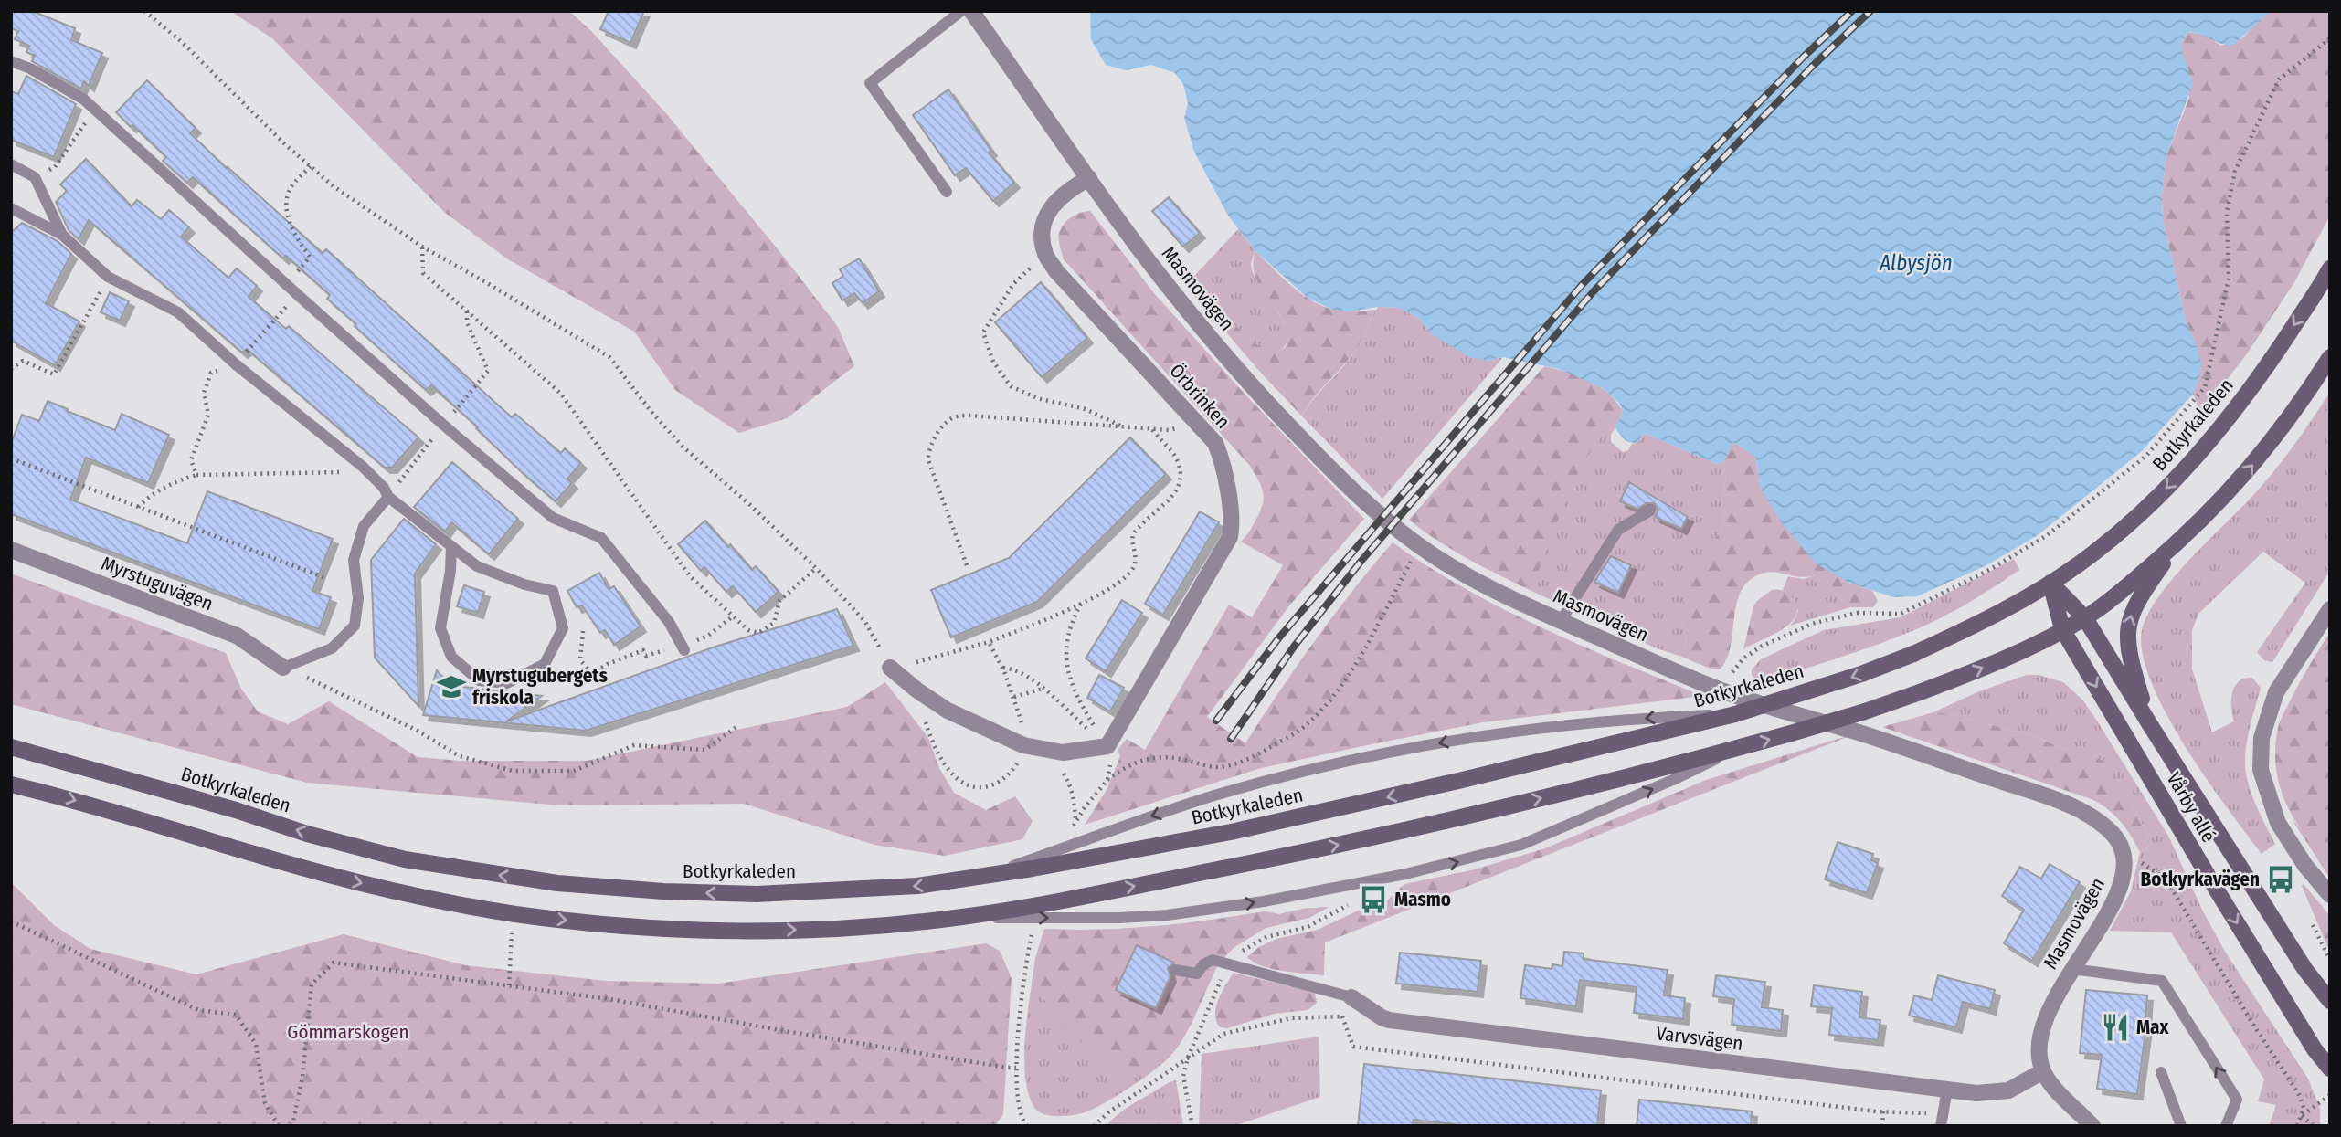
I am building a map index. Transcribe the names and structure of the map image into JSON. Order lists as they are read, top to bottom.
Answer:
{
  "streets": {
    "main road": ["Botkyrkaleden", "Vårby allé"],
    "street": [
      "Masmovägen",
      "Örbrinken",
      "Myrstuguvägen",
      "Varvsvägen"
    ]
  },
  "crossings": [
    ["Masmovägen", "Varvsvägen"],
    ["Botkyrkaleden", "Vårby allé"]
  ],
  "water": ["Albysjön"],
  "parks": ["Gömmarskogen"],
  "places": {
    "school or university": ["Myrstugubergets friskola"],
    "bus stop": ["Botkyrkavägen", "Masmo"],
    "restaurant": ["Max"]
  }
}
